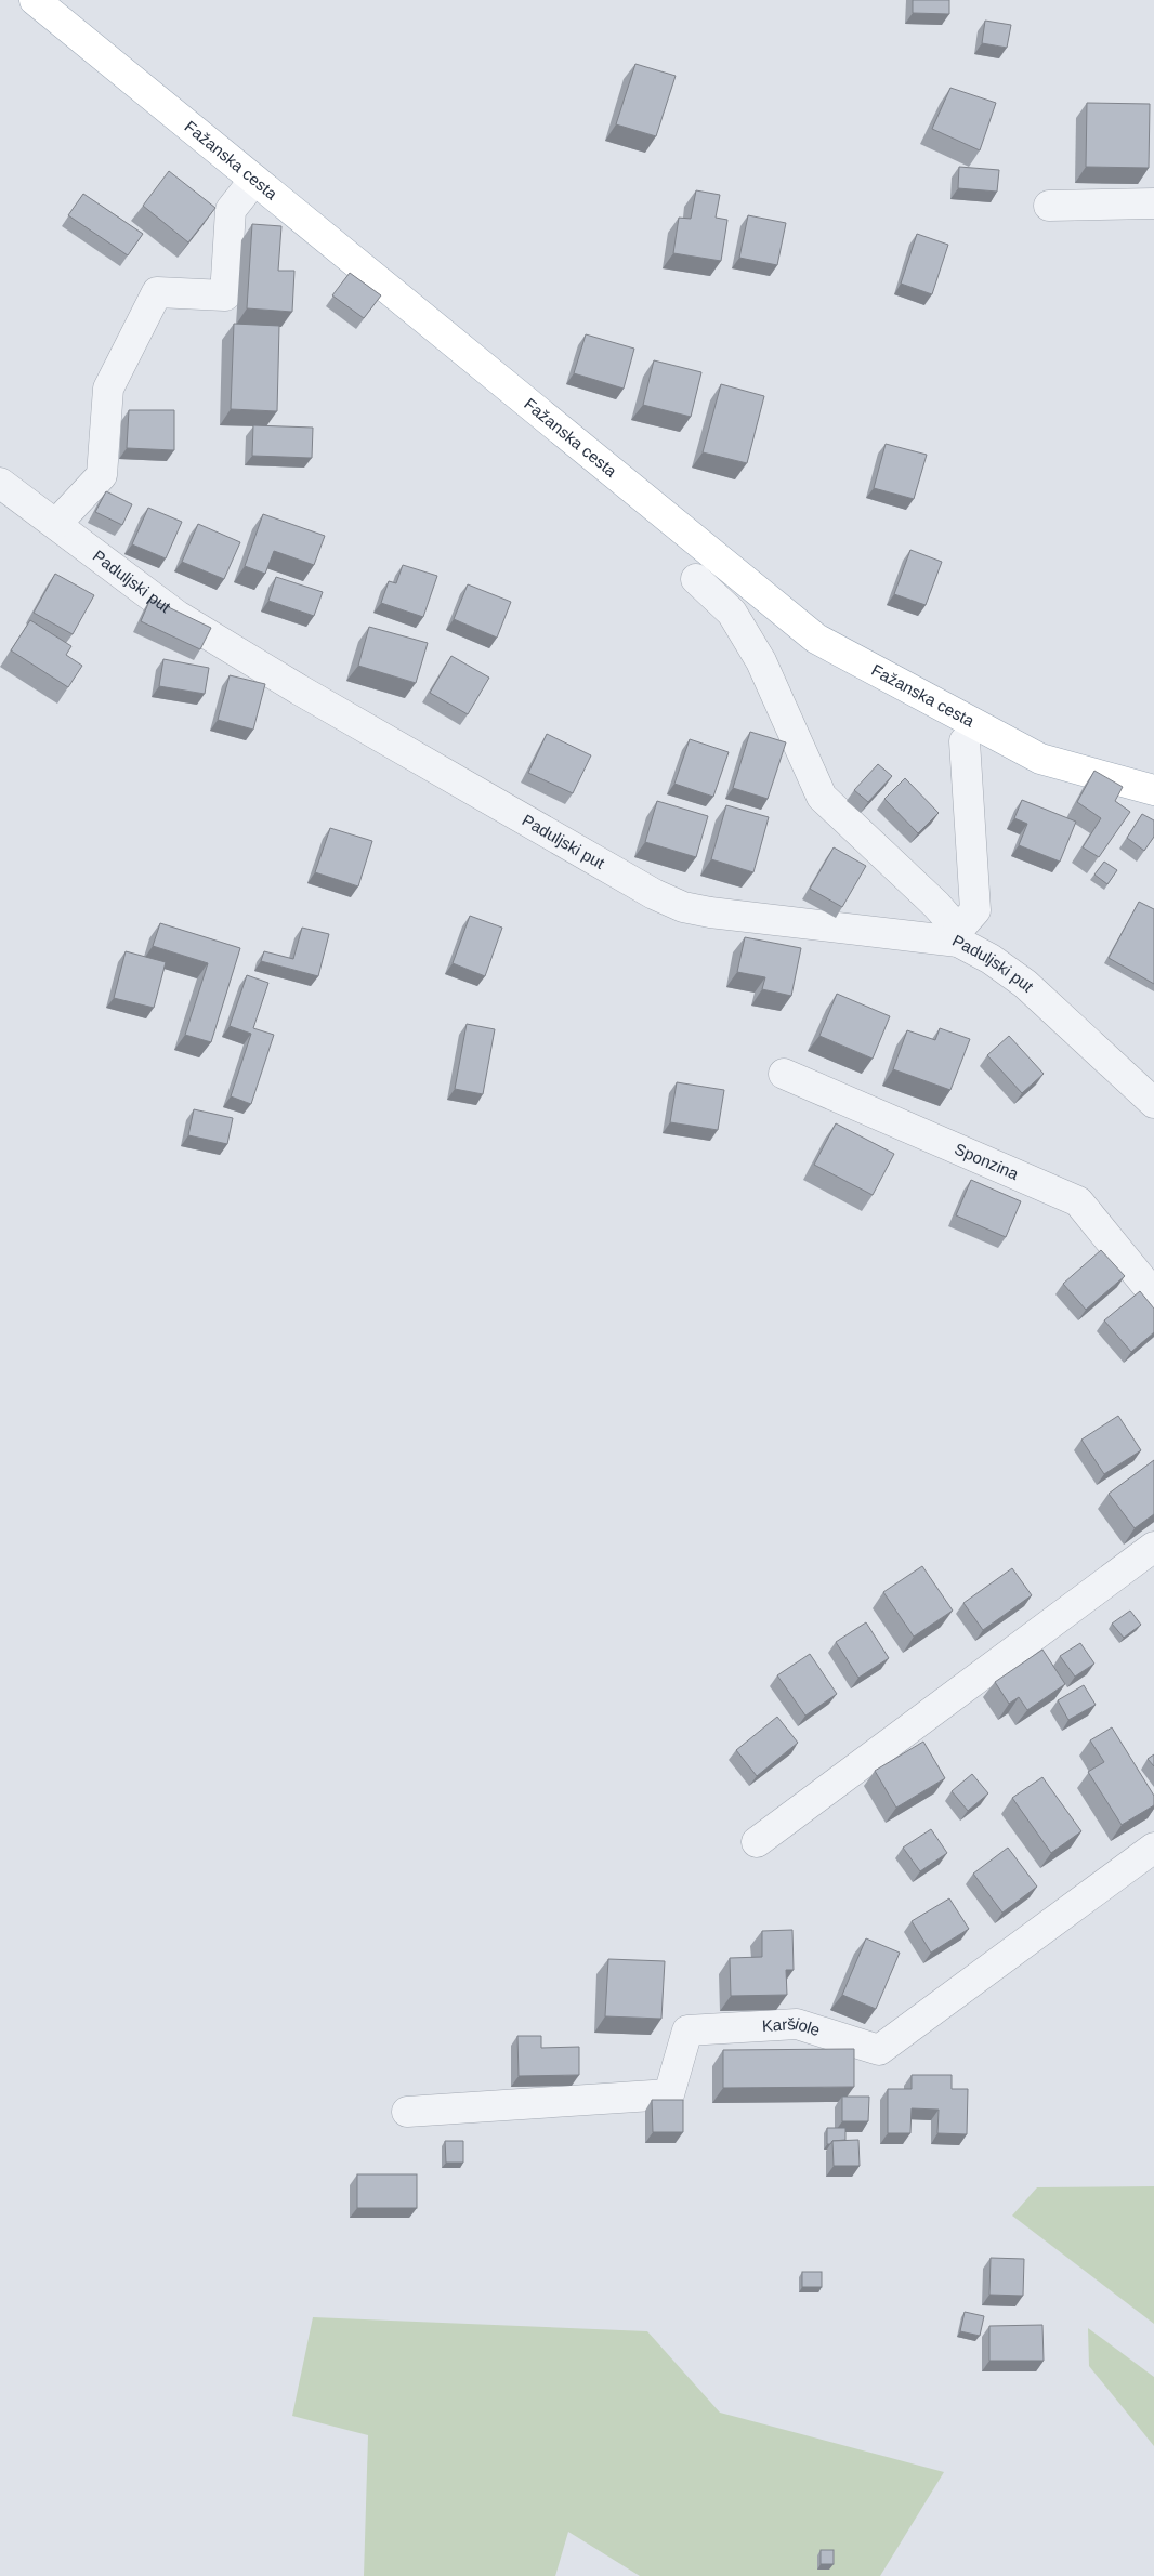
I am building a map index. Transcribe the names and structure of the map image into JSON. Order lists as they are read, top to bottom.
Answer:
{
  "streets": {
    "main road": ["Fažanska cesta"],
    "street": ["Paduljski put", "Sponzina", "Karšiole"]
  }
}
